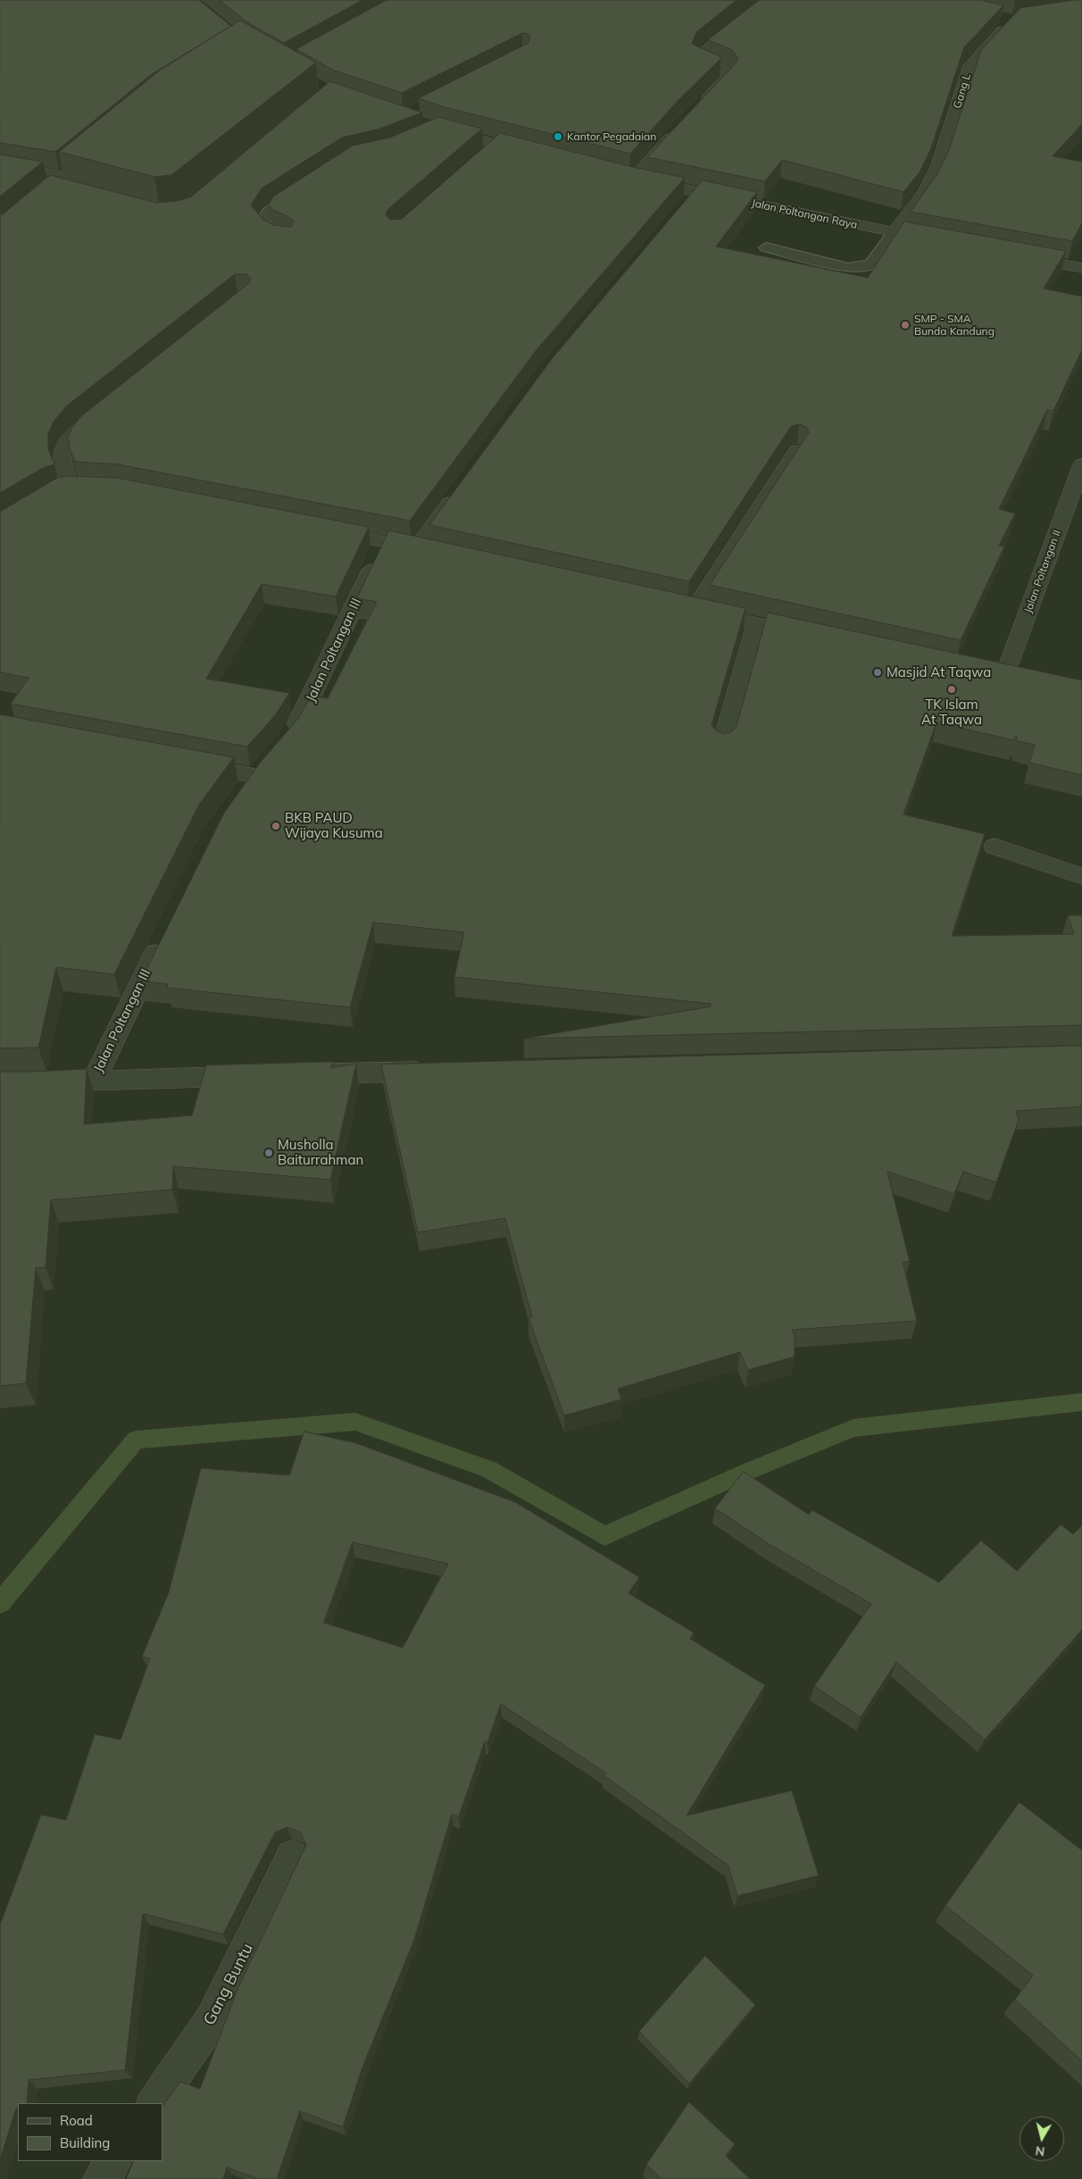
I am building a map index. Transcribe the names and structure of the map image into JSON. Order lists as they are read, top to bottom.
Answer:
{
  "streets": {
    "street": [
      "Gang L",
      "Jalan Poltangan Raya",
      "Jalan Poltangan II",
      "Jalan Poltangan III",
      "Gang Buntu"
    ]
  },
  "crossings": [
    ["Gang L", "Jalan Poltangan Raya"]
  ],
  "places": [
    "Kantor Pegadaian",
    "SMP - SMA Bunda Kandung",
    "Masjid At Taqwa",
    "TK Islam At Taqwa",
    "BKB PAUD Wijaya Kusuma",
    "Musholla Baiturrahman"
  ],
  "legend": ["Road", "Building"],
  "north": "bottom"
}
